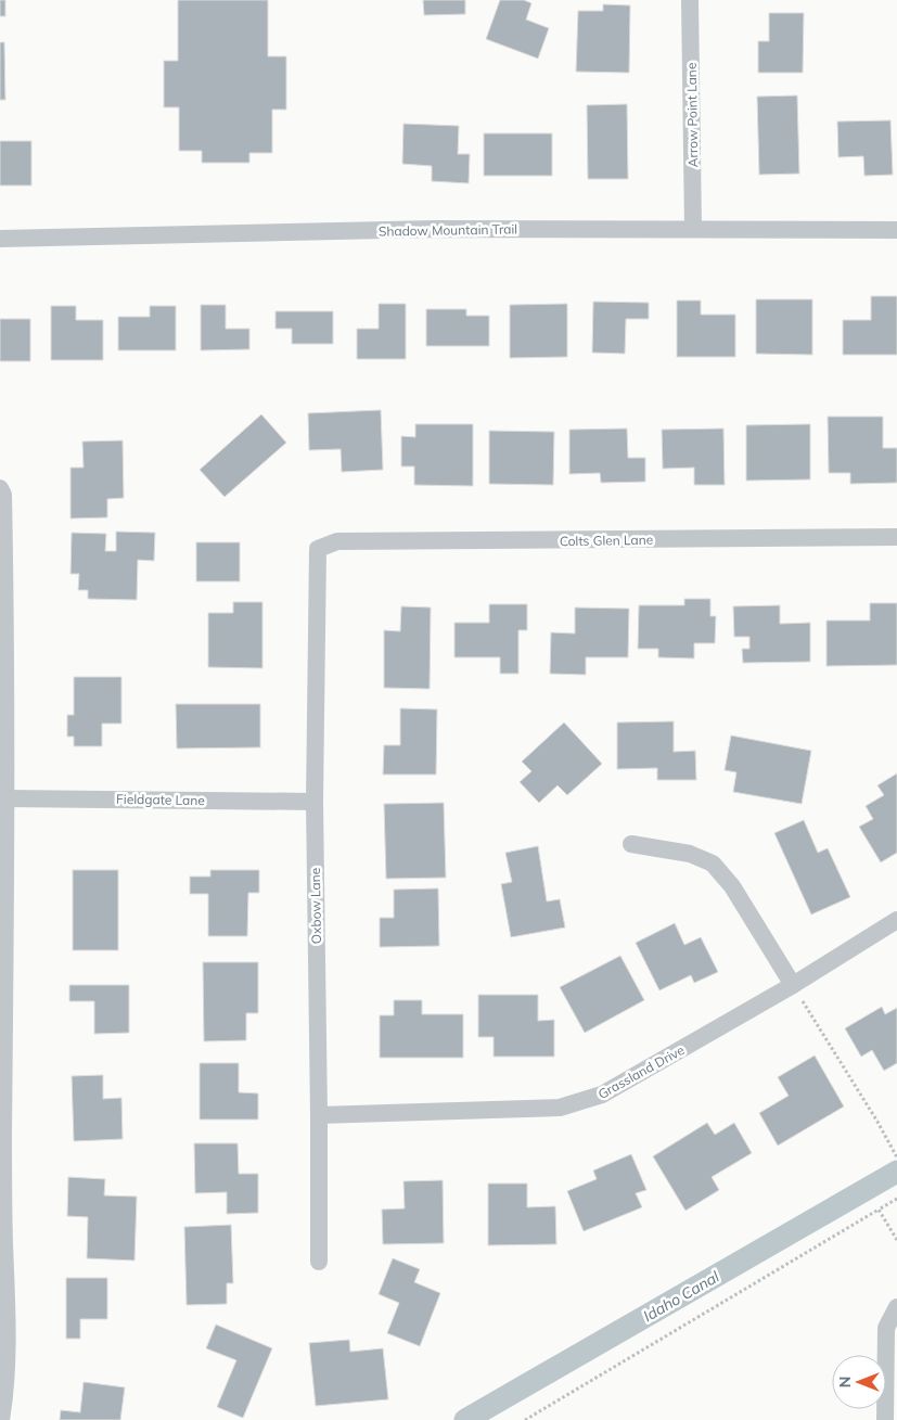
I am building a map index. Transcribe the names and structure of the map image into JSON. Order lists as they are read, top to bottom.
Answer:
{
  "streets": {
    "street": [
      "Arrow Point Lane",
      "Shadow Mountain Trail",
      "Colts Glen Lane",
      "Fieldgate Lane",
      "Oxbow Lane",
      "Grassland Drive"
    ]
  },
  "crossings": [
    ["Arrow Point Lane", "Shadow Mountain Trail"],
    ["Colts Glen Lane", "Oxbow Lane"],
    ["Fieldgate Lane", "Oxbow Lane"],
    ["Oxbow Lane", "Grassland Drive"]
  ],
  "water": ["Idaho Canal"],
  "north": "left"
}
